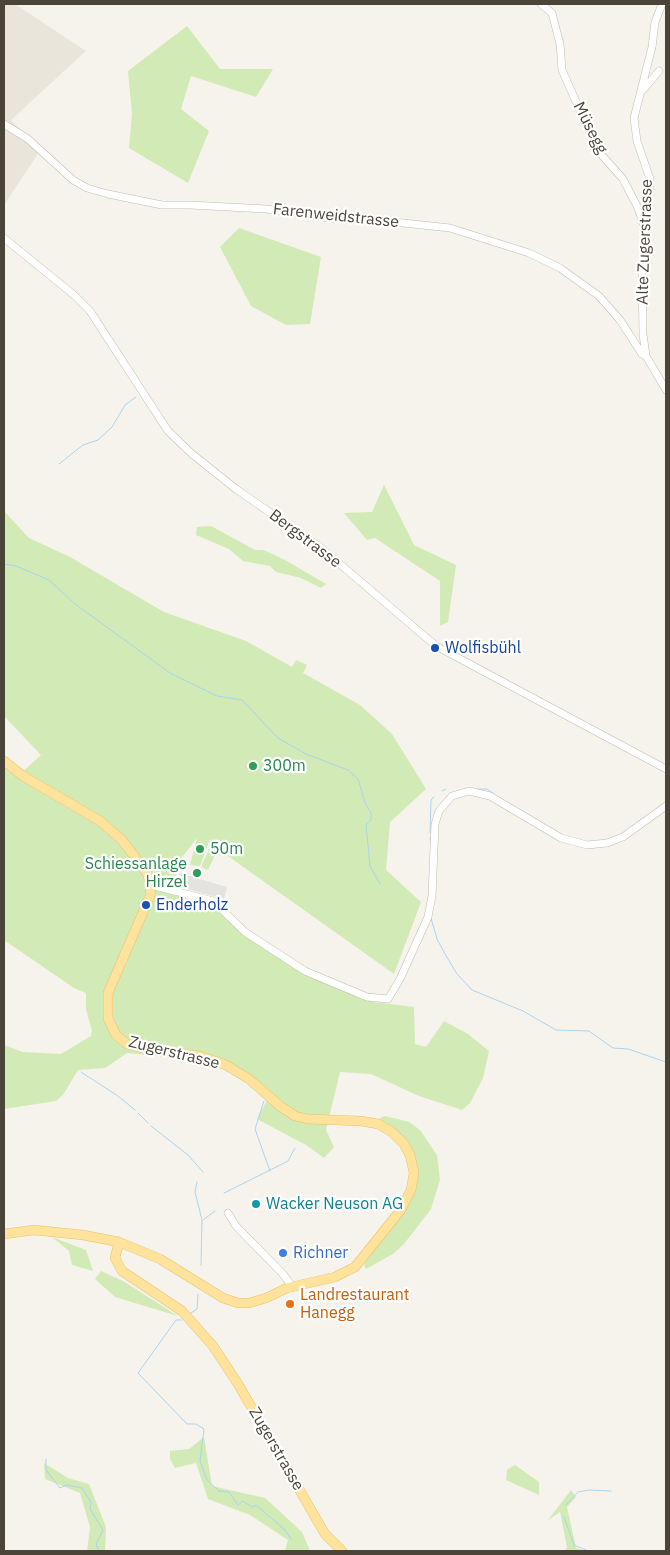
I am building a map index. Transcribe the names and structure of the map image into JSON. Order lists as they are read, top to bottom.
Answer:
{
  "streets": {
    "main road": ["Zugerstrasse"],
    "street": [
      "Müsegg",
      "Farenweidstrasse",
      "Alte Zugerstrasse",
      "Bergstrasse"
    ]
  },
  "crossings": [
    ["Müsegg", "Alte Zugerstrasse"],
    ["Farenweidstrasse", "Alte Zugerstrasse"]
  ],
  "places": [
    "Wolfisbühl",
    "300m",
    "50m",
    "Schiessanlage Hirzel",
    "Enderholz",
    "Wacker Neuson AG",
    "Richner",
    "Landrestaurant Hanegg"
  ]
}
